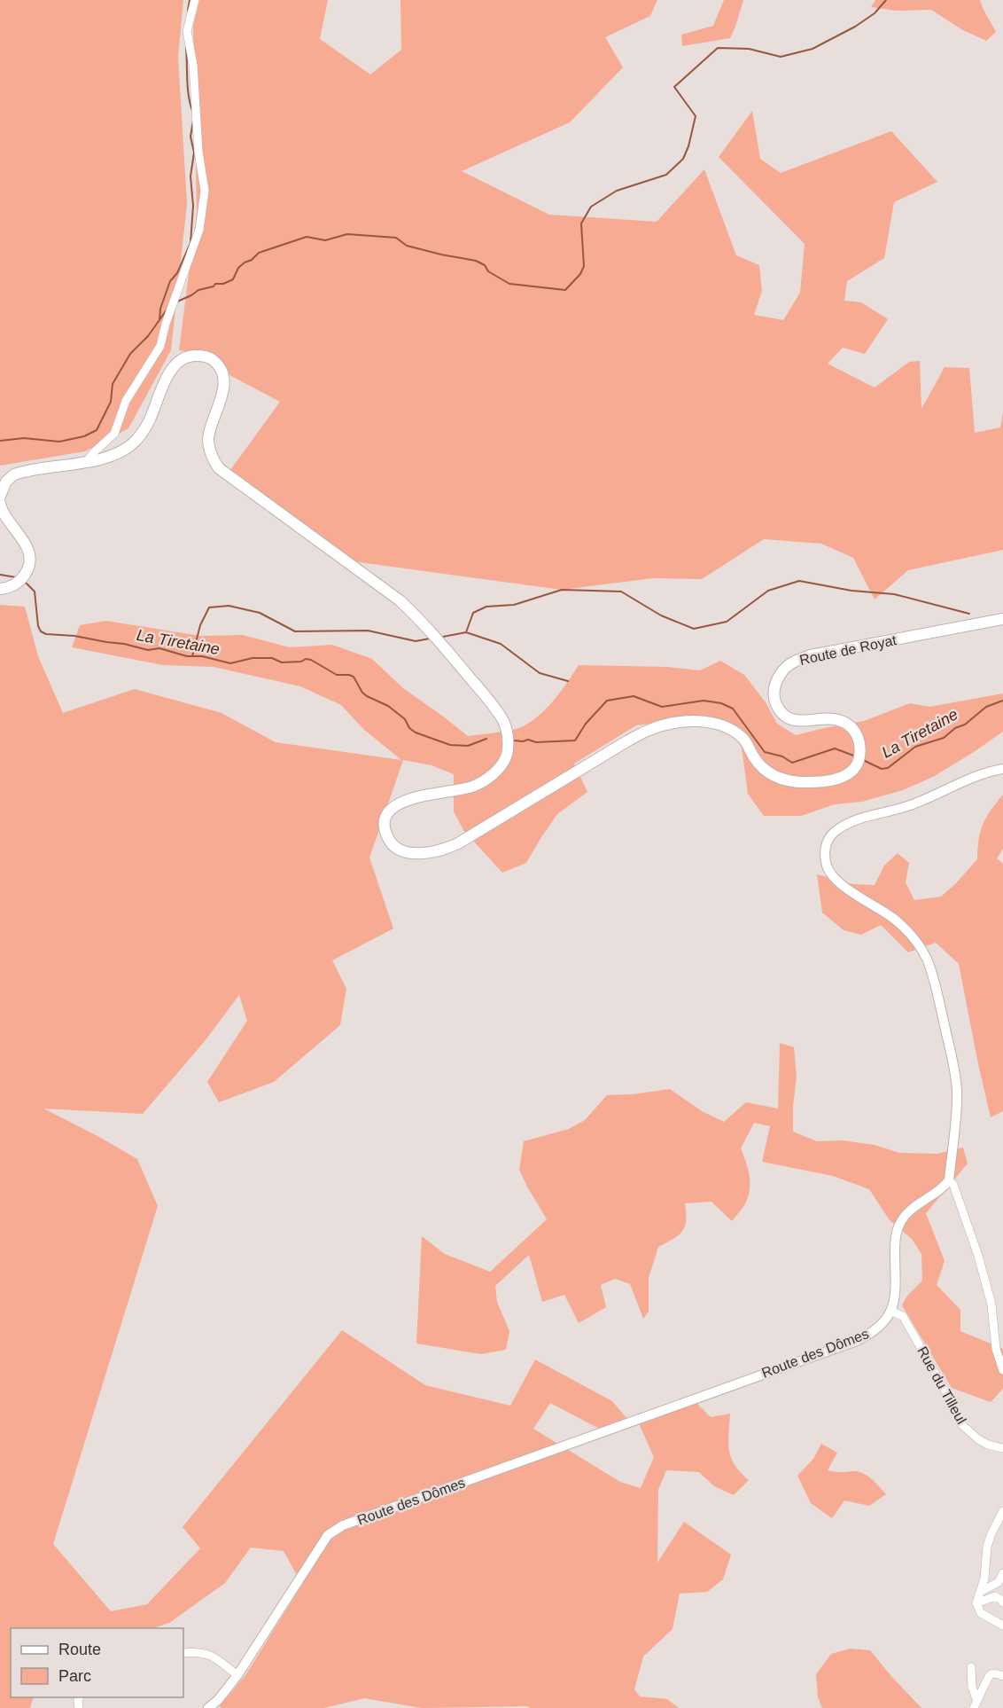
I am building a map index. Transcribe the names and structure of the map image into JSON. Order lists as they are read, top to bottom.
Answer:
{
  "streets": {
    "main road": ["Route de Royat"],
    "street": ["Route des Dômes", "Rue du Tilleul"]
  },
  "crossings": [
    ["Route des Dômes", "Rue du Tilleul"]
  ],
  "water": ["La Tiretaine"],
  "legend": ["Route", "Parc"]
}
